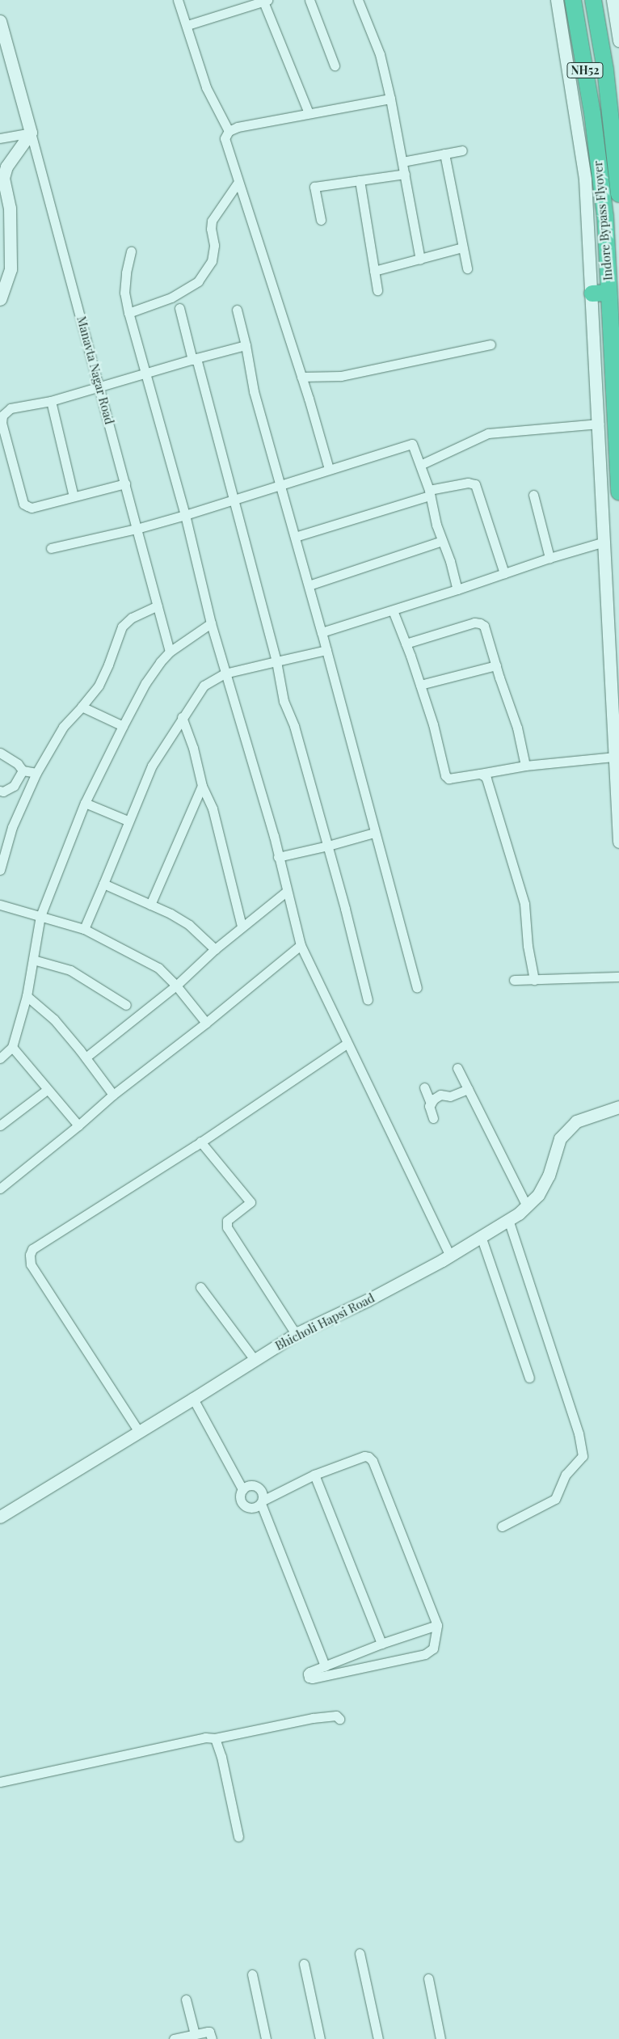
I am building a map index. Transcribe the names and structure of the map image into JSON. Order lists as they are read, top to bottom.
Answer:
{
  "streets": {
    "highway": ["NH52", "Indore Bypass Flyover"],
    "street": ["Manavta Nagar Road", "Bhicholi Hapsi Road"]
  }
}
